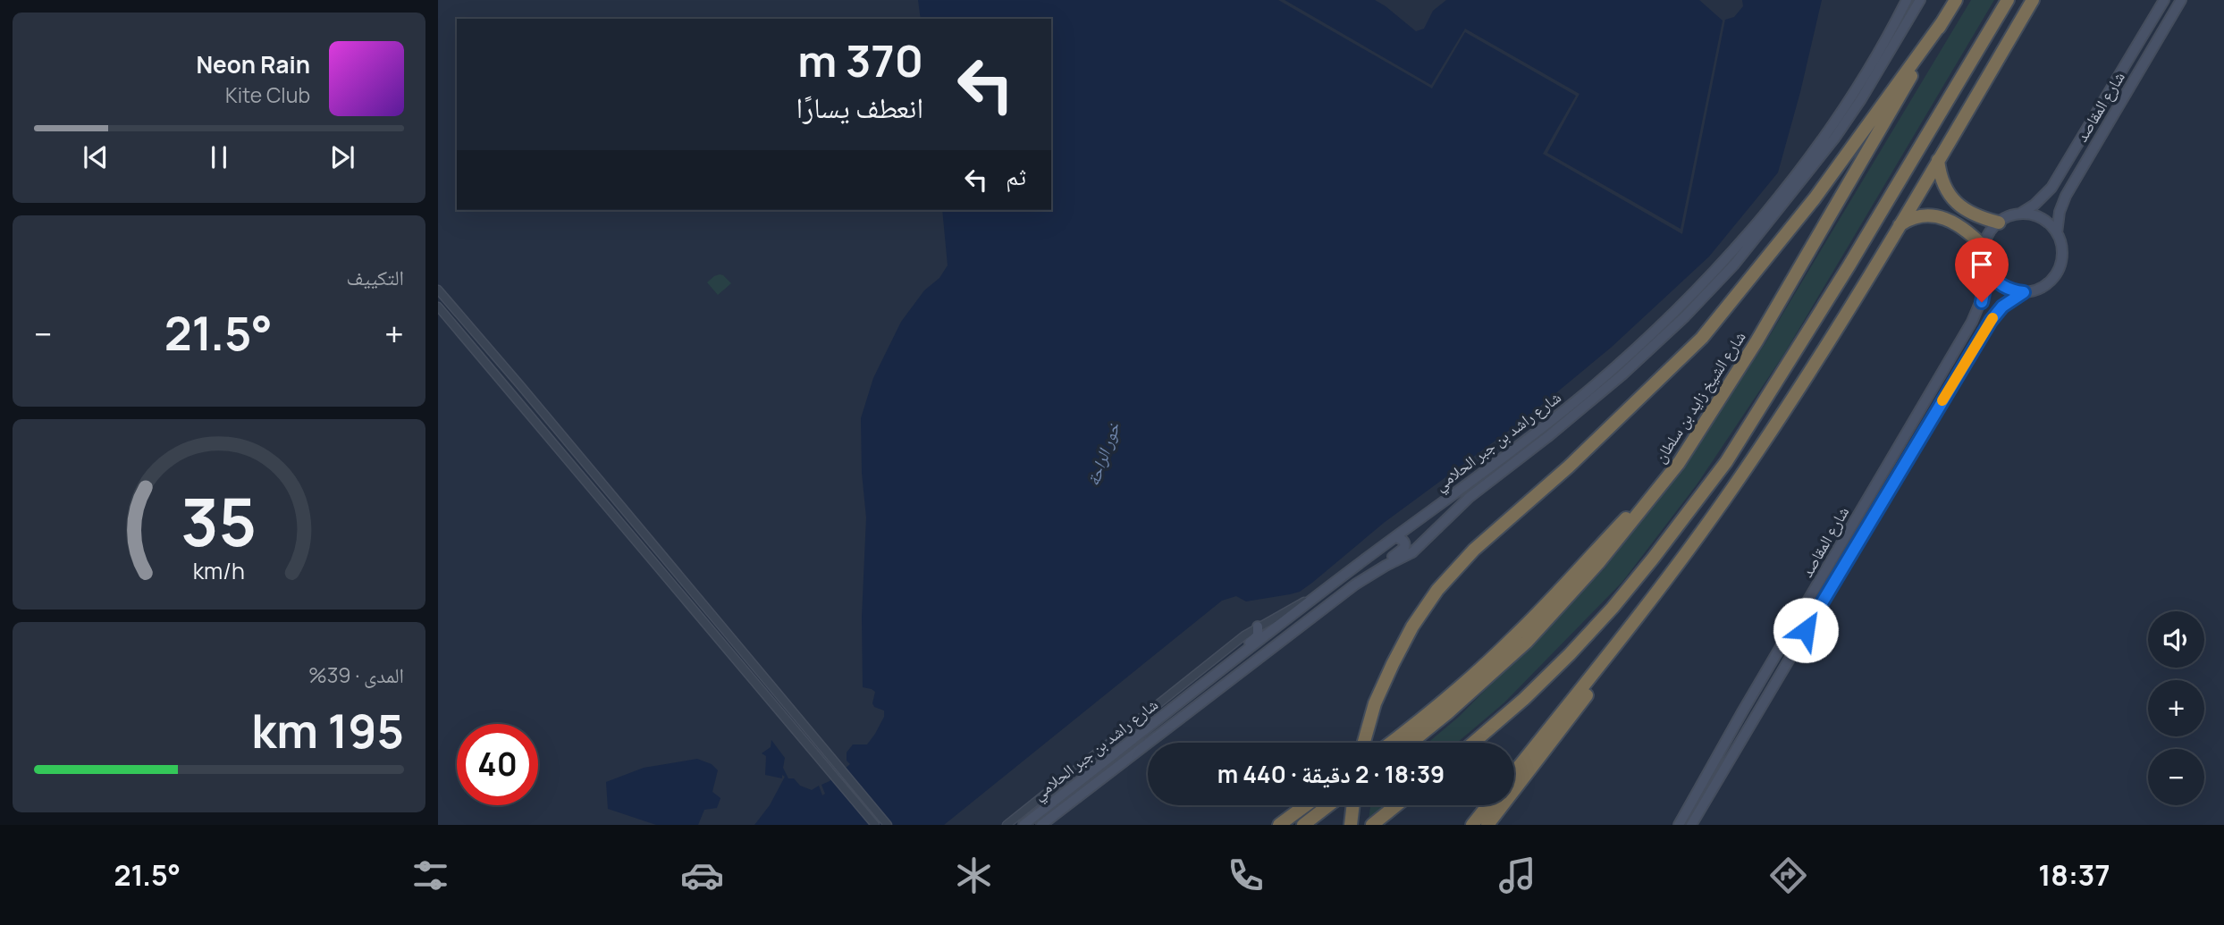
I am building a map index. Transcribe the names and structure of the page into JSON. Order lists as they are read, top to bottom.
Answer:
{
  "streets": {
    "highway": ["شارع الشيخ زايد بن سلطان"],
    "main road": ["شارع المقاصد", "شارع راشد بن جبر الحلامي"]
  },
  "water": ["خور الراحة"],
  "page": {
    "turn": ["370 m", "انعطف يسارًا"],
    "song": ["Neon Rain", "Kite Club"],
    "then": "ثم",
    "tile": [
      "التكييف",
      ["المدى · 39%", "195 km"]
    ],
    "heat": ["−", "21.5°", "+"],
    "map_buttons": ["+", "−"],
    "limit": "40",
    "trip": "18:39 · 2 دقيقة · 440 m",
    "tabs": ["18:37", "21.5°"],
    "gauge": ["35", "km/h"]
  }
}
